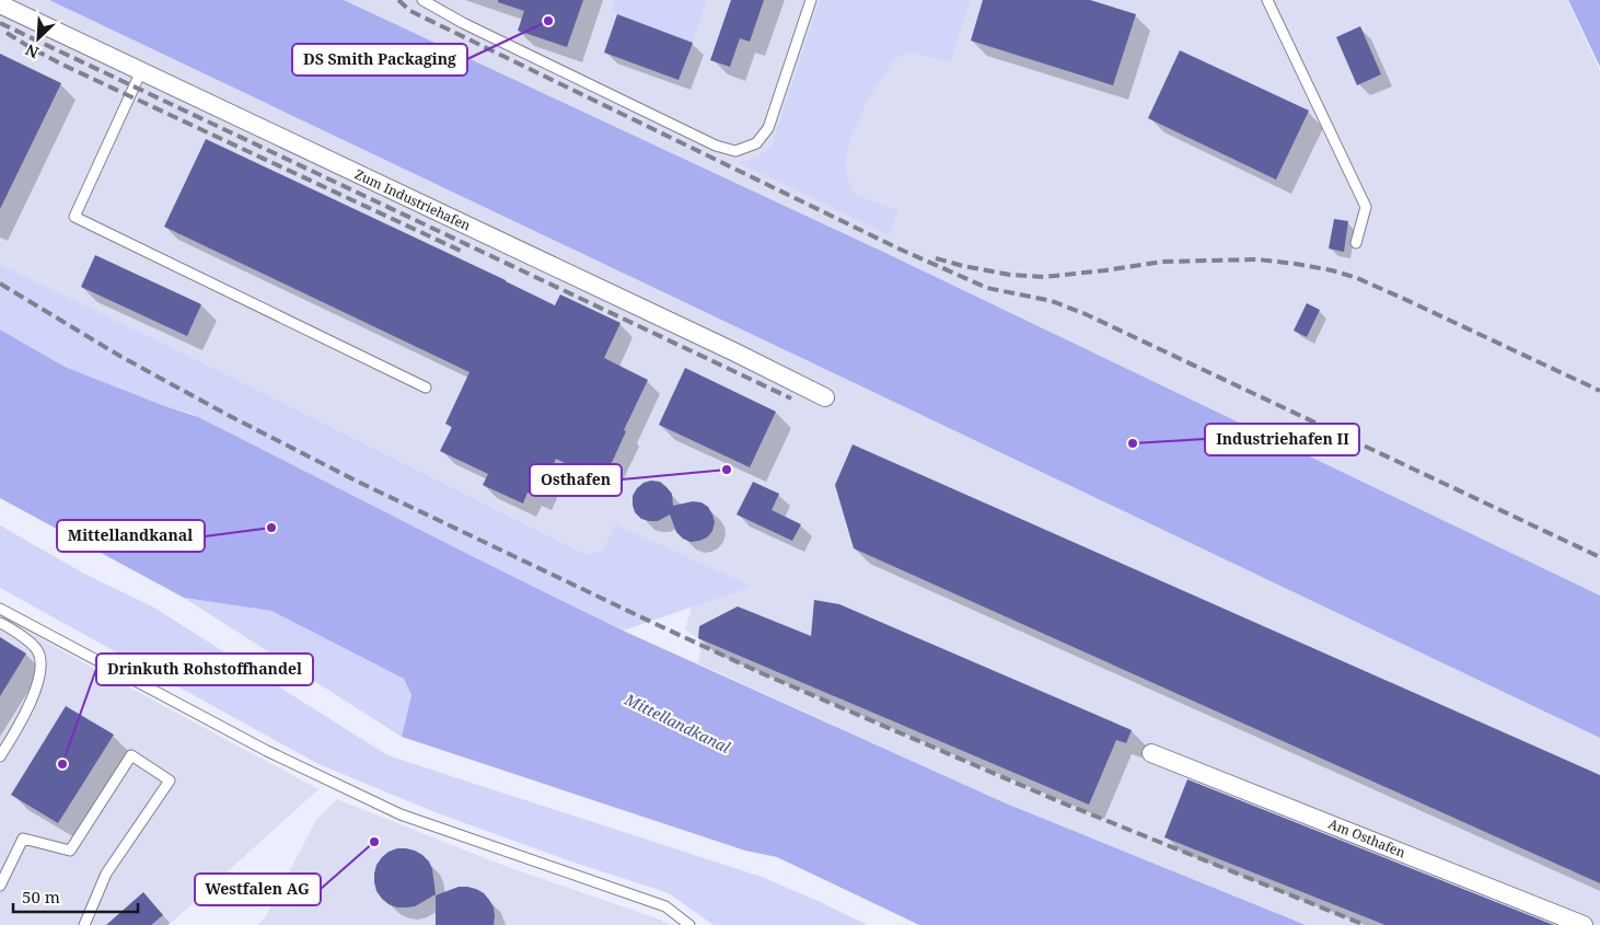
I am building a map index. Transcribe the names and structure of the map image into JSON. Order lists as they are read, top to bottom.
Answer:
{
  "streets": {
    "street": ["Zum Industriehafen", "Am Osthafen"]
  },
  "water": ["Mittellandkanal"],
  "places": [
    "DS Smith Packaging",
    "Industriehafen II",
    "Osthafen",
    "Mittellandkanal",
    "Drinkuth Rohstoffhandel",
    "Westfalen AG"
  ],
  "scale_bar": "50 m",
  "north": "bottom left"
}
